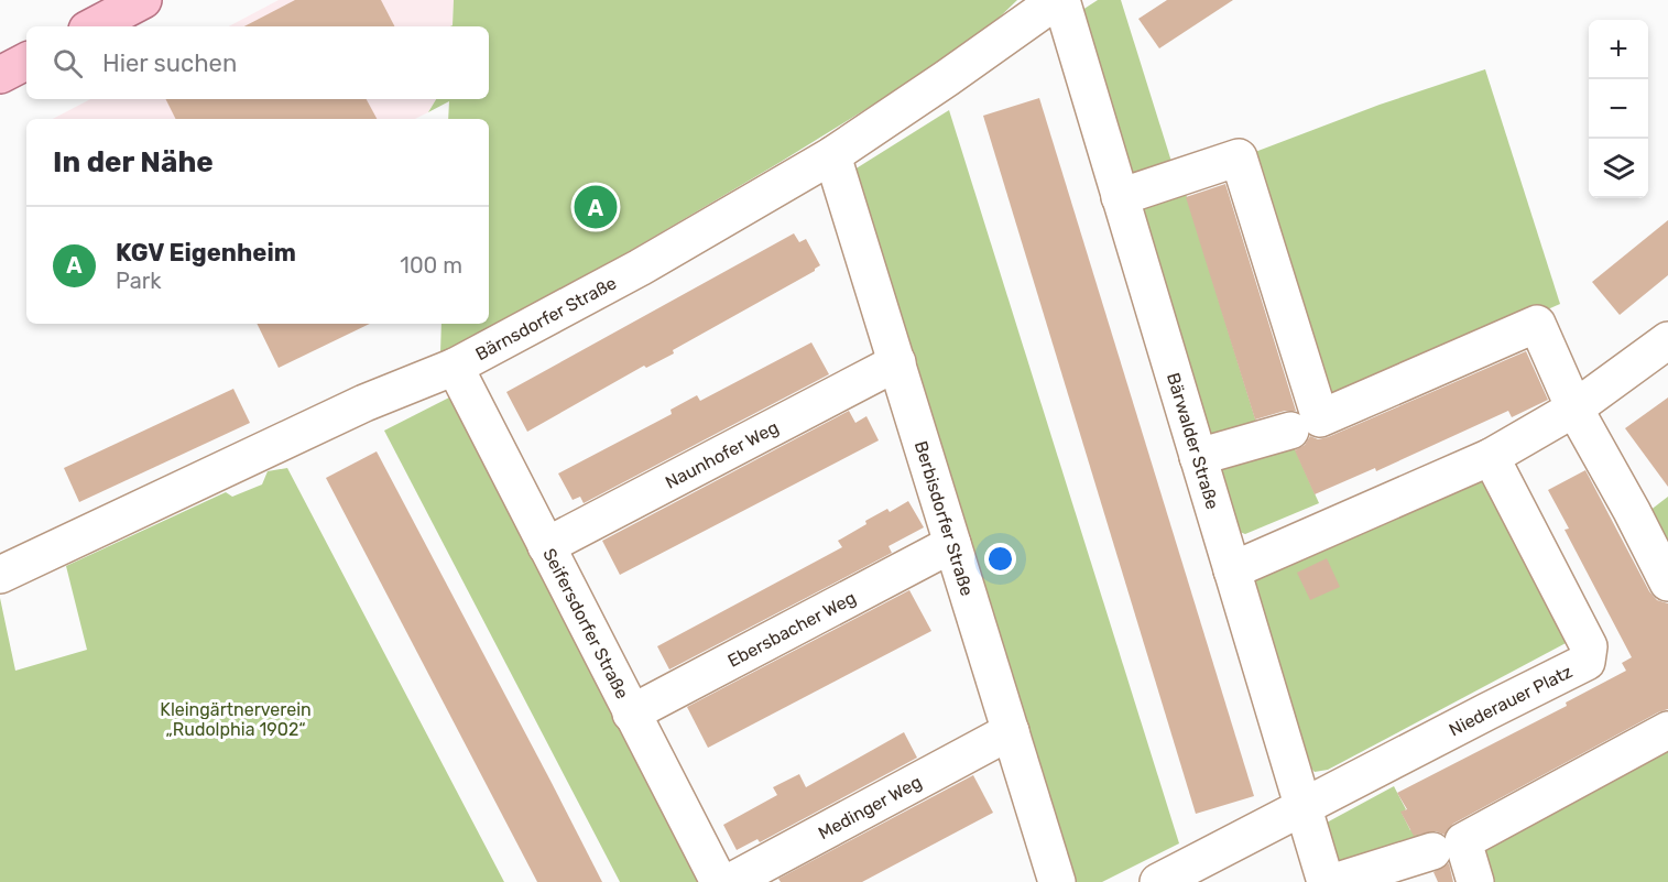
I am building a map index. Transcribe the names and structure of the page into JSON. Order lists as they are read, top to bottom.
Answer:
{
  "streets": {
    "street": [
      "Bärnsdorfer Straße",
      "Bärwalder Straße",
      "Naunhofer Weg",
      "Berbisdorfer Straße",
      "Seifersdorfer Straße",
      "Ebersbacher Weg",
      "Niederauer Platz",
      "Medinger Weg"
    ]
  },
  "crossings": [
    ["Bärnsdorfer Straße", "Bärwalder Straße"],
    ["Bärnsdorfer Straße", "Berbisdorfer Straße"],
    ["Bärnsdorfer Straße", "Seifersdorfer Straße"],
    ["Bärwalder Straße", "Niederauer Platz"],
    ["Naunhofer Weg", "Berbisdorfer Straße"],
    ["Naunhofer Weg", "Seifersdorfer Straße"],
    ["Berbisdorfer Straße", "Ebersbacher Weg"],
    ["Berbisdorfer Straße", "Medinger Weg"],
    ["Seifersdorfer Straße", "Ebersbacher Weg"]
  ],
  "parks": ["Kleingärtnerverein „Rudolphia 1902“"],
  "page": {
    "map_buttons": ["+", "−"],
    "search": "Hier suchen",
    "heading": "In der Nähe",
    "pins": "A",
    "list": [
      {
        "mark": "A",
        "name": "KGV Eigenheim",
        "note": "Park",
        "value": "100 m"
      }
    ]
  }
}
